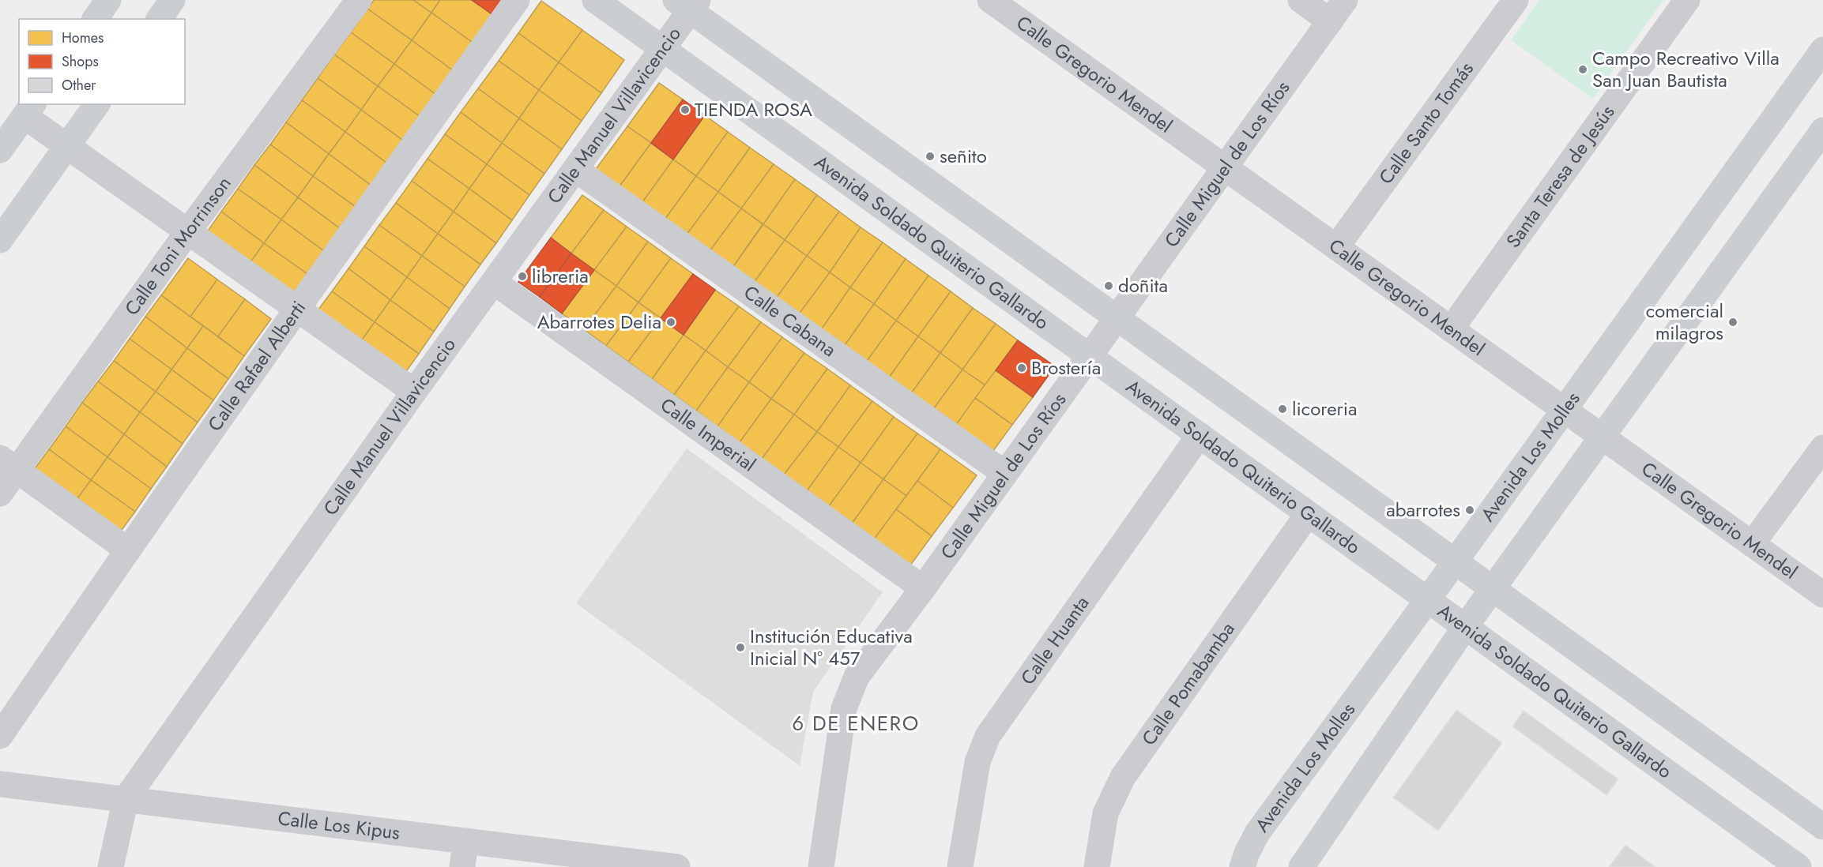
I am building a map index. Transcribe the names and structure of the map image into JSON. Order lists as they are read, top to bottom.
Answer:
{
  "streets": {
    "street": [
      "Calle Gregorio Mendel",
      "Calle Manuel Villavicencio",
      "Calle Santo Tomás",
      "Calle Miguel de Los Ríos",
      "Santa Teresa de Jesús",
      "Avenida Soldado Quiterio Gallardo",
      "Calle Toni Morrinson",
      "Calle Cabana",
      "Calle Rafael Alberti",
      "Calle Imperial",
      "Avenida Los Molles",
      "Calle Huanta",
      "Calle Pomabamba",
      "Calle Los Kipus"
    ]
  },
  "crossings": [
    ["Calle Gregorio Mendel", "Calle Santo Tomás"],
    ["Calle Gregorio Mendel", "Calle Miguel de Los Ríos"],
    ["Calle Gregorio Mendel", "Santa Teresa de Jesús"],
    ["Calle Gregorio Mendel", "Avenida Los Molles"],
    ["Calle Manuel Villavicencio", "Avenida Soldado Quiterio Gallardo"],
    ["Calle Manuel Villavicencio", "Calle Cabana"],
    ["Calle Manuel Villavicencio", "Calle Imperial"],
    ["Calle Manuel Villavicencio", "Calle Los Kipus"],
    ["Calle Miguel de Los Ríos", "Avenida Soldado Quiterio Gallardo"],
    ["Calle Miguel de Los Ríos", "Calle Cabana"],
    ["Calle Miguel de Los Ríos", "Calle Imperial"],
    ["Avenida Soldado Quiterio Gallardo", "Avenida Los Molles"],
    ["Avenida Soldado Quiterio Gallardo", "Calle Huanta"],
    ["Avenida Soldado Quiterio Gallardo", "Calle Pomabamba"]
  ],
  "districts": ["6 DE ENERO"],
  "places": [
    "Campo Recreativo Villa San Juan Bautista",
    "TIENDA ROSA",
    "señito",
    "libreria",
    "doñita",
    "Abarrotes Delia",
    "comercial milagros",
    "Brostería",
    "licoreria",
    "abarrotes",
    "Institución Educativa Inicial Nº 457"
  ],
  "legend": ["Homes", "Shops", "Other"]
}
